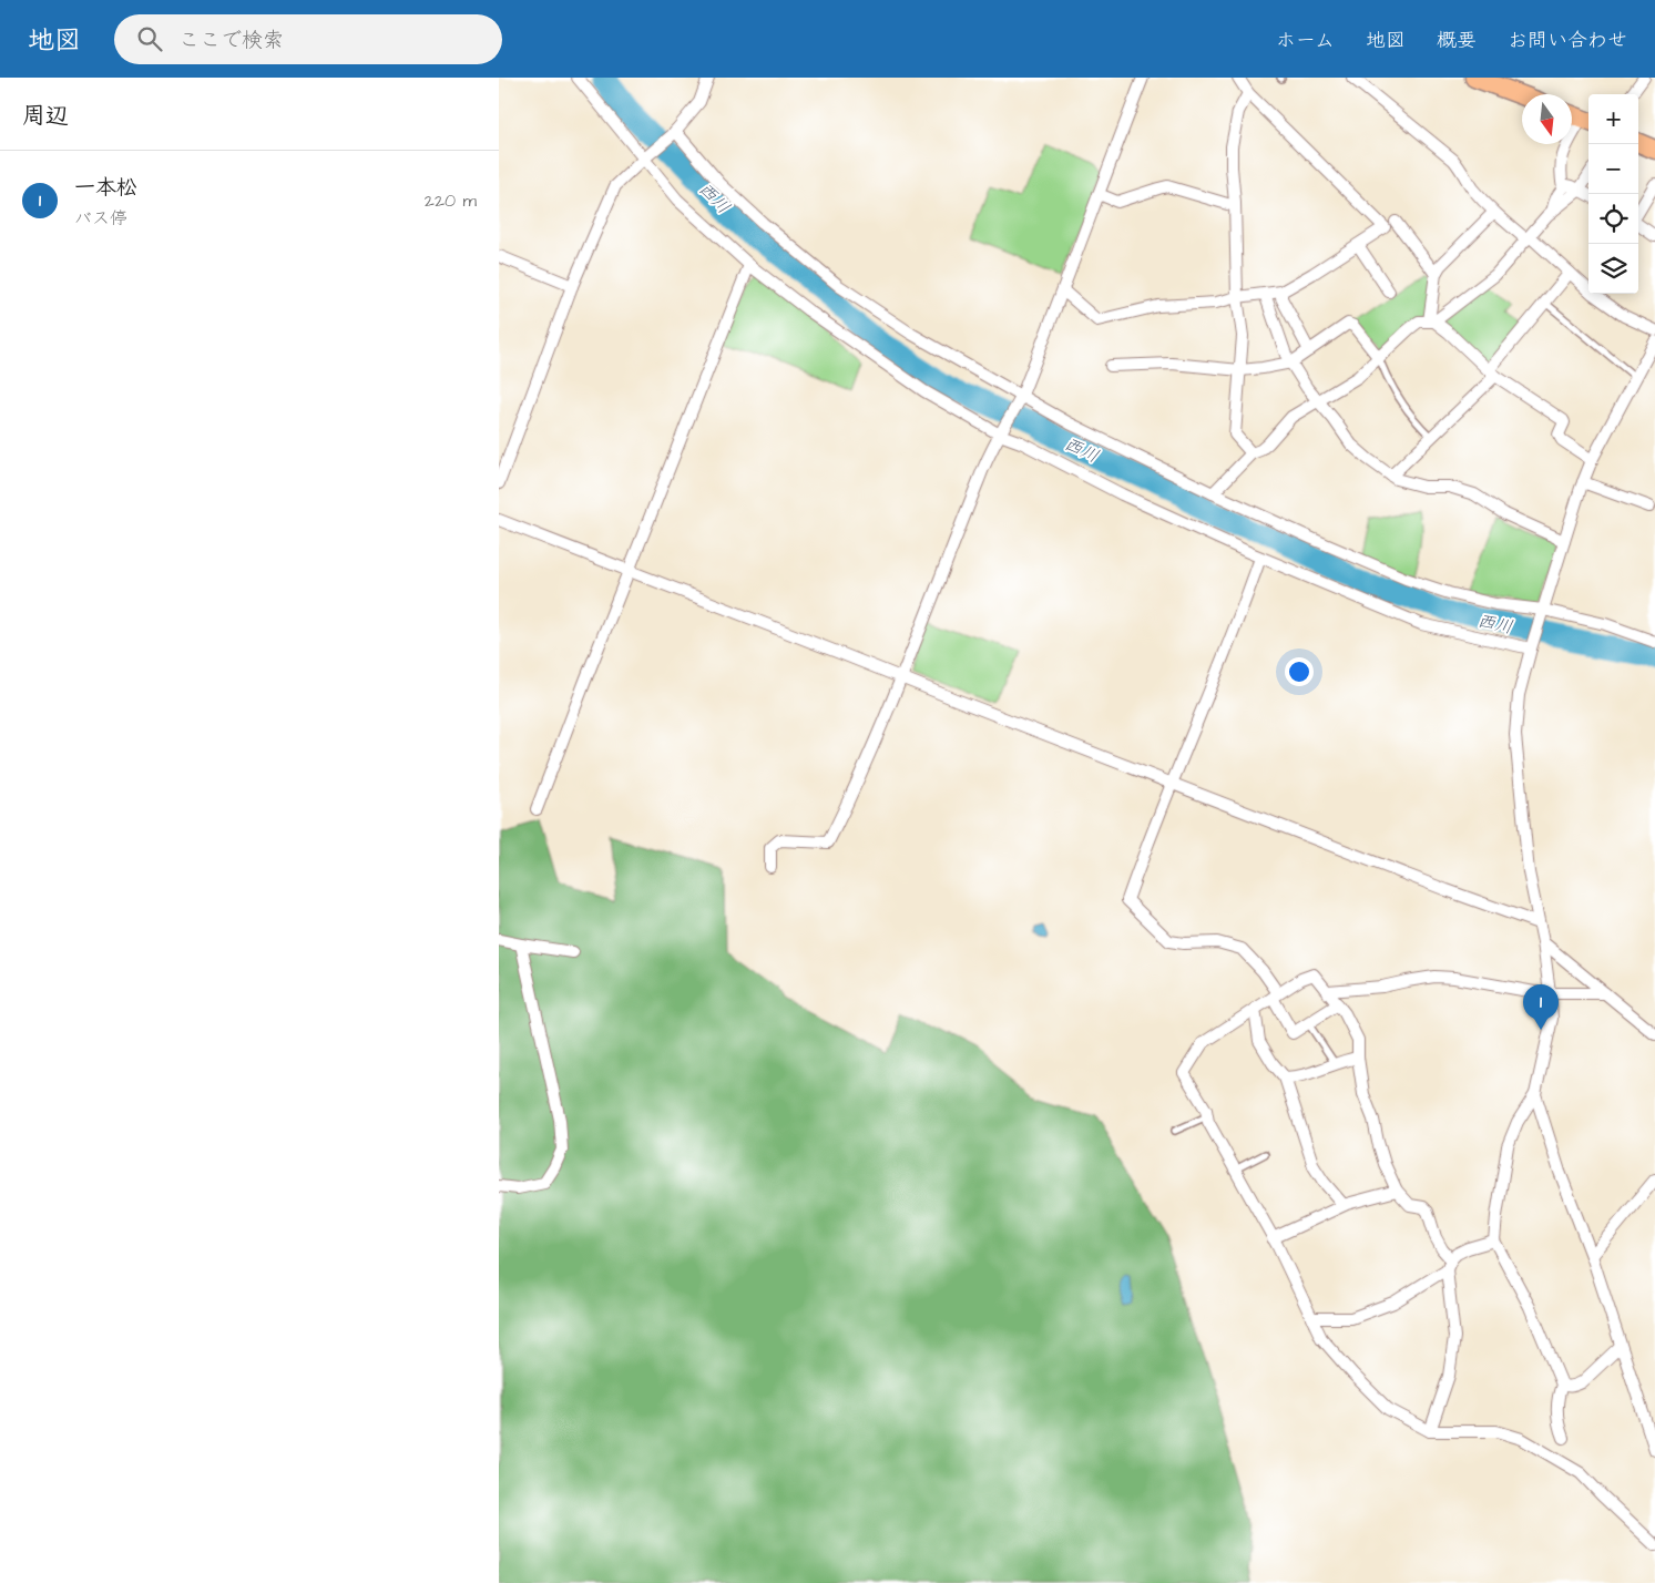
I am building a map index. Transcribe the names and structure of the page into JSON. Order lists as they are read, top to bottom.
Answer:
{
  "water": ["西川"],
  "north": "bottom",
  "page": {
    "header": "地図",
    "search": "ここで検索",
    "nav": [
      "ホーム",
      "地図",
      "概要",
      "お問い合わせ"
    ],
    "heading": "周辺",
    "map_buttons": ["+", "−"],
    "list": [
      {
        "mark": "1",
        "name": "一本松",
        "note": "バス停",
        "value": "220 m"
      }
    ],
    "pins": "1"
  }
}
